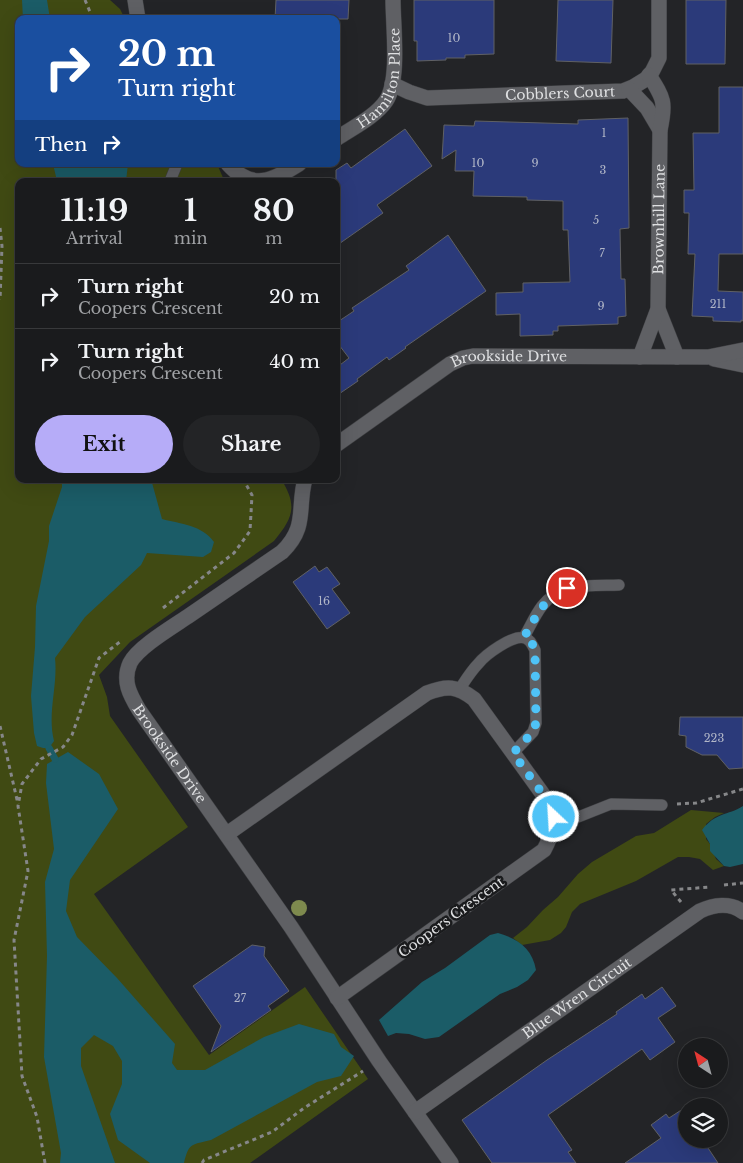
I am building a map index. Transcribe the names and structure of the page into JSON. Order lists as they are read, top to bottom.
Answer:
{
  "streets": {
    "street": [
      "Hamilton Place",
      "Cobblers Court",
      "Brownhill Lane",
      "Brookside Drive",
      "Coopers Crescent",
      "Blue Wren Circuit"
    ]
  },
  "crossings": [
    ["Hamilton Place", "Cobblers Court"],
    ["Cobblers Court", "Brownhill Lane"],
    ["Brownhill Lane", "Brookside Drive"],
    ["Brookside Drive", "Coopers Crescent"],
    ["Brookside Drive", "Blue Wren Circuit"]
  ],
  "house_numbers": [
    "10",
    "1",
    "10",
    "9",
    "3",
    "5",
    "7",
    "211",
    "9",
    "16",
    "223",
    "27"
  ],
  "north": "top left",
  "page": {
    "turn": ["20 m", "Turn right"],
    "then": "Then",
    "eta": [
      "11:19",
      "Arrival",
      "1",
      "min",
      "80",
      "m"
    ],
    "list": [
      {
        "name": "Turn right",
        "note": "Coopers Crescent",
        "value": "20 m"
      },
      {
        "name": "Turn right",
        "note": "Coopers Crescent",
        "value": "40 m"
      }
    ],
    "buttons": ["Exit", "Share"]
  }
}
